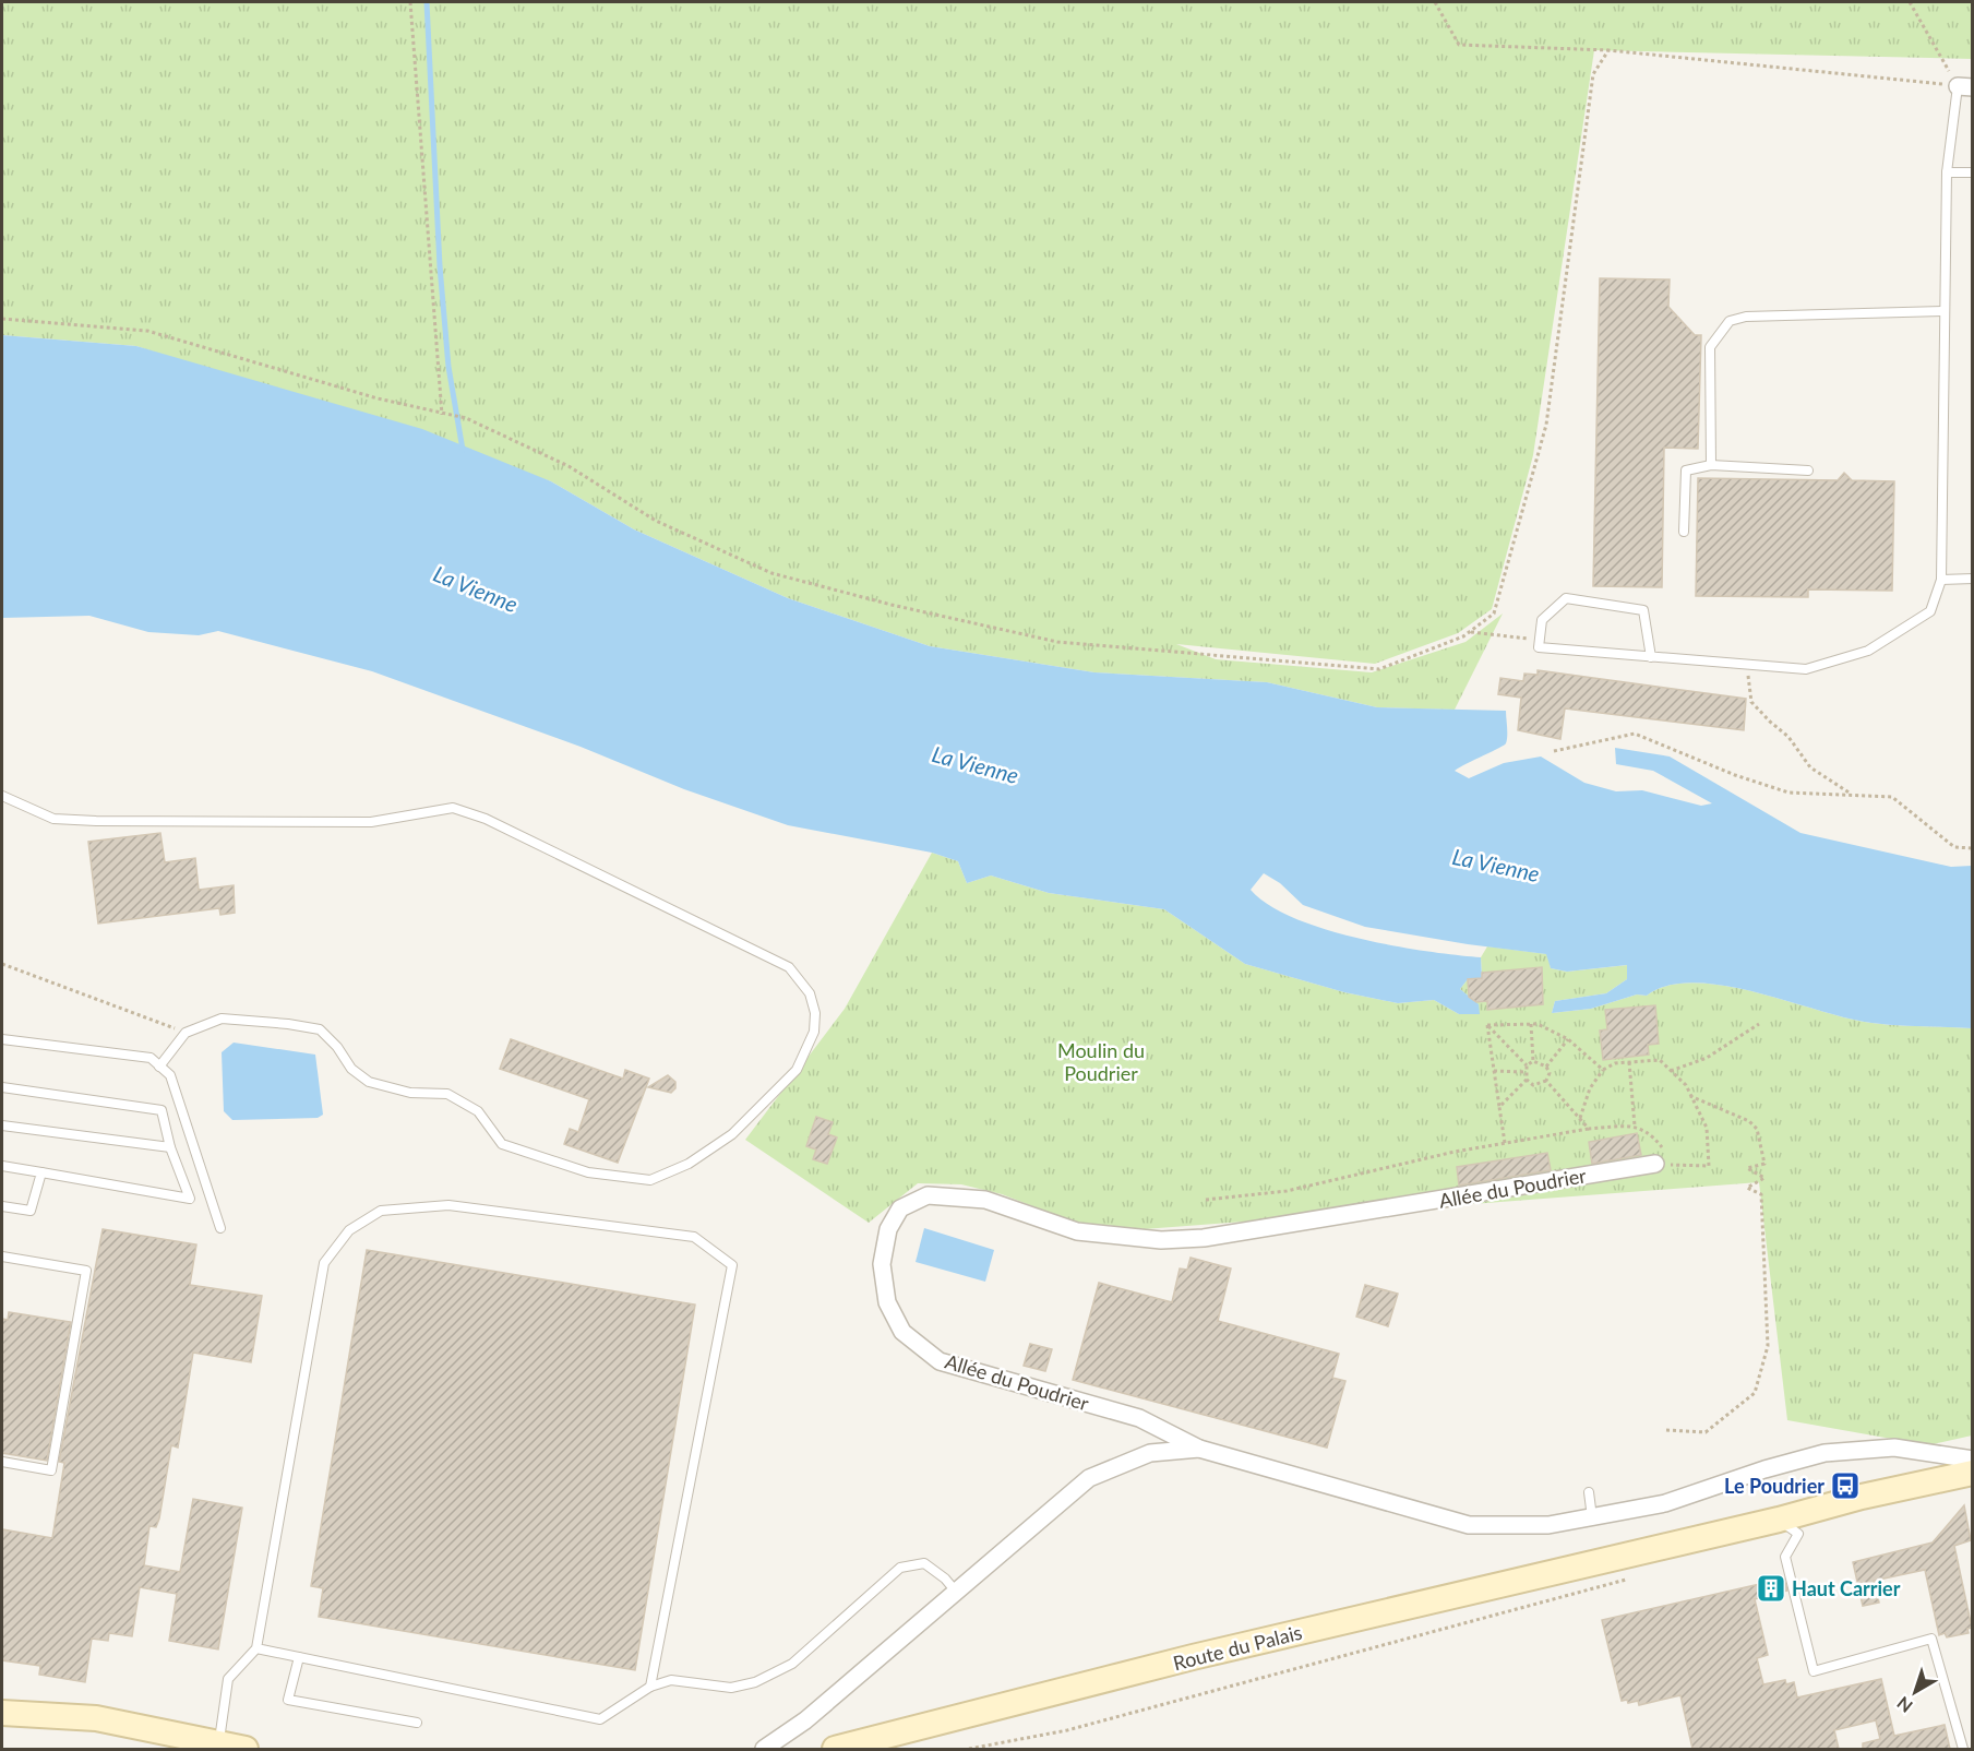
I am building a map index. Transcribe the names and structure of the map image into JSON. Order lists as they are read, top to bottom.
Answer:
{
  "streets": {
    "main road": ["Route du Palais"],
    "street": ["Allée du Poudrier"]
  },
  "water": ["La Vienne"],
  "parks": ["Moulin du Poudrier"],
  "places": {
    "bus stop": ["Le Poudrier"],
    "building": ["Haut Carrier"]
  },
  "north": "bottom left"
}
